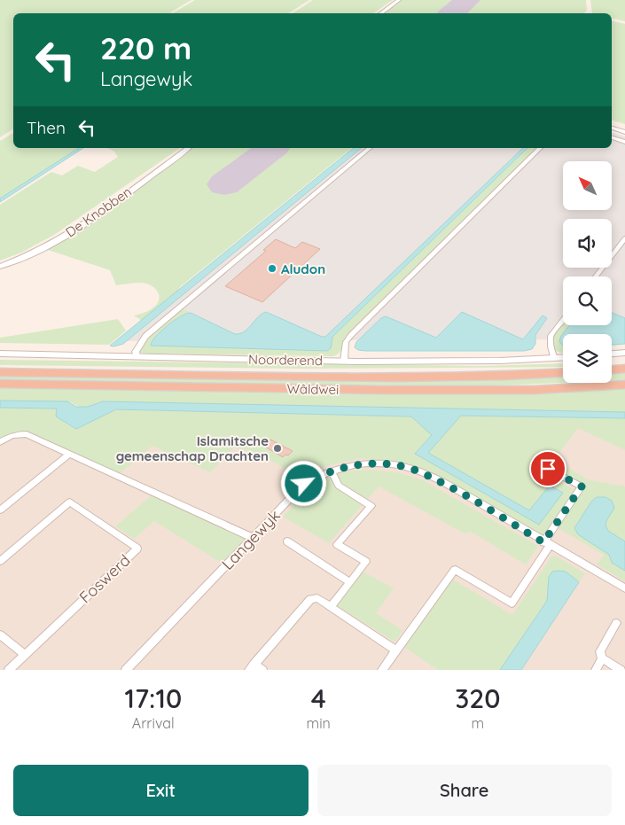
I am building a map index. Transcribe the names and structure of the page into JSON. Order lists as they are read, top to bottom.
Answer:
{
  "streets": {
    "highway": ["Wâldwei"],
    "street": [
      "De Knobben",
      "Noorderend",
      "Langewyk",
      "Foswerd"
    ]
  },
  "places": ["Aludon", "Islamitsche gemeenschap Drachten"],
  "north": "top left",
  "page": {
    "turn": ["220 m", "Langewyk"],
    "then": "Then",
    "eta": [
      "17:10",
      "Arrival",
      "4",
      "min",
      "320",
      "m"
    ],
    "buttons": ["Exit", "Share"]
  }
}
